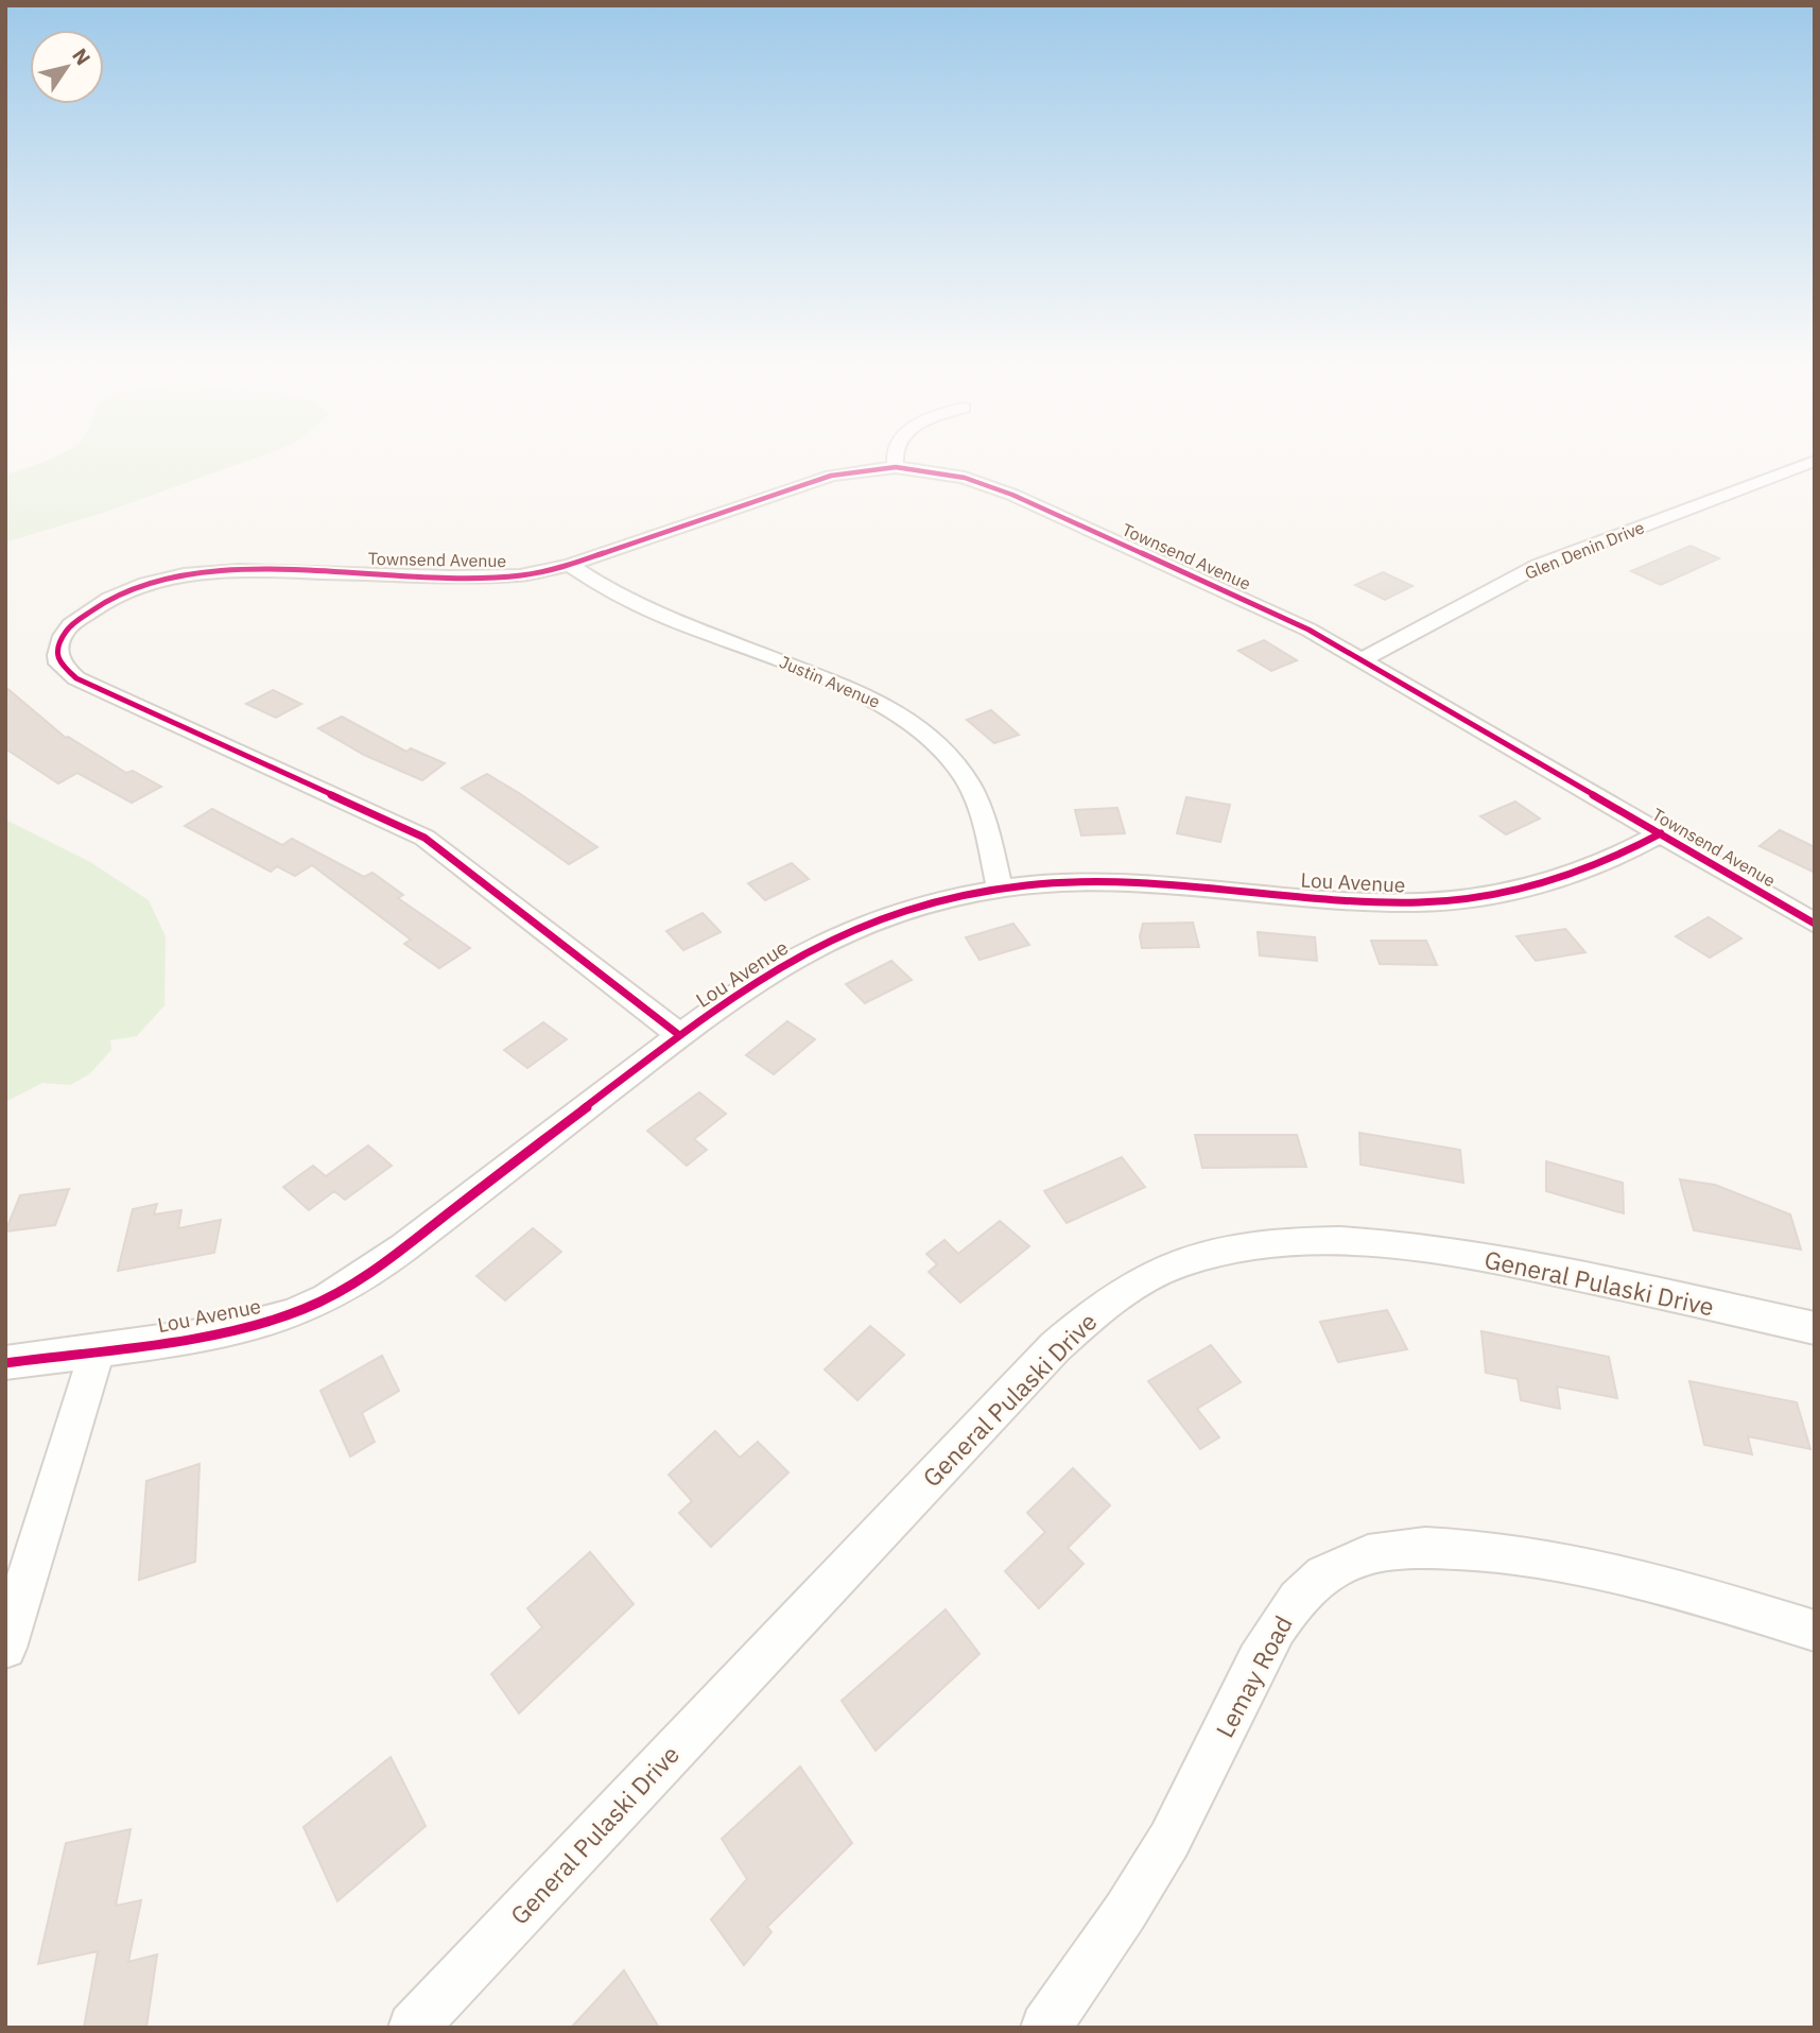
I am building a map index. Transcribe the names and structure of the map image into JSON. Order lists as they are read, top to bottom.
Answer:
{
  "streets": {
    "street": [
      "Glen Denin Drive",
      "Townsend Avenue",
      "Justin Avenue",
      "Lou Avenue",
      "General Pulaski Drive",
      "Lemay Road"
    ]
  },
  "crossings": [
    ["Glen Denin Drive", "Townsend Avenue"],
    ["Townsend Avenue", "Justin Avenue"],
    ["Townsend Avenue", "Lou Avenue"],
    ["Justin Avenue", "Lou Avenue"]
  ],
  "north": "top right"
}
